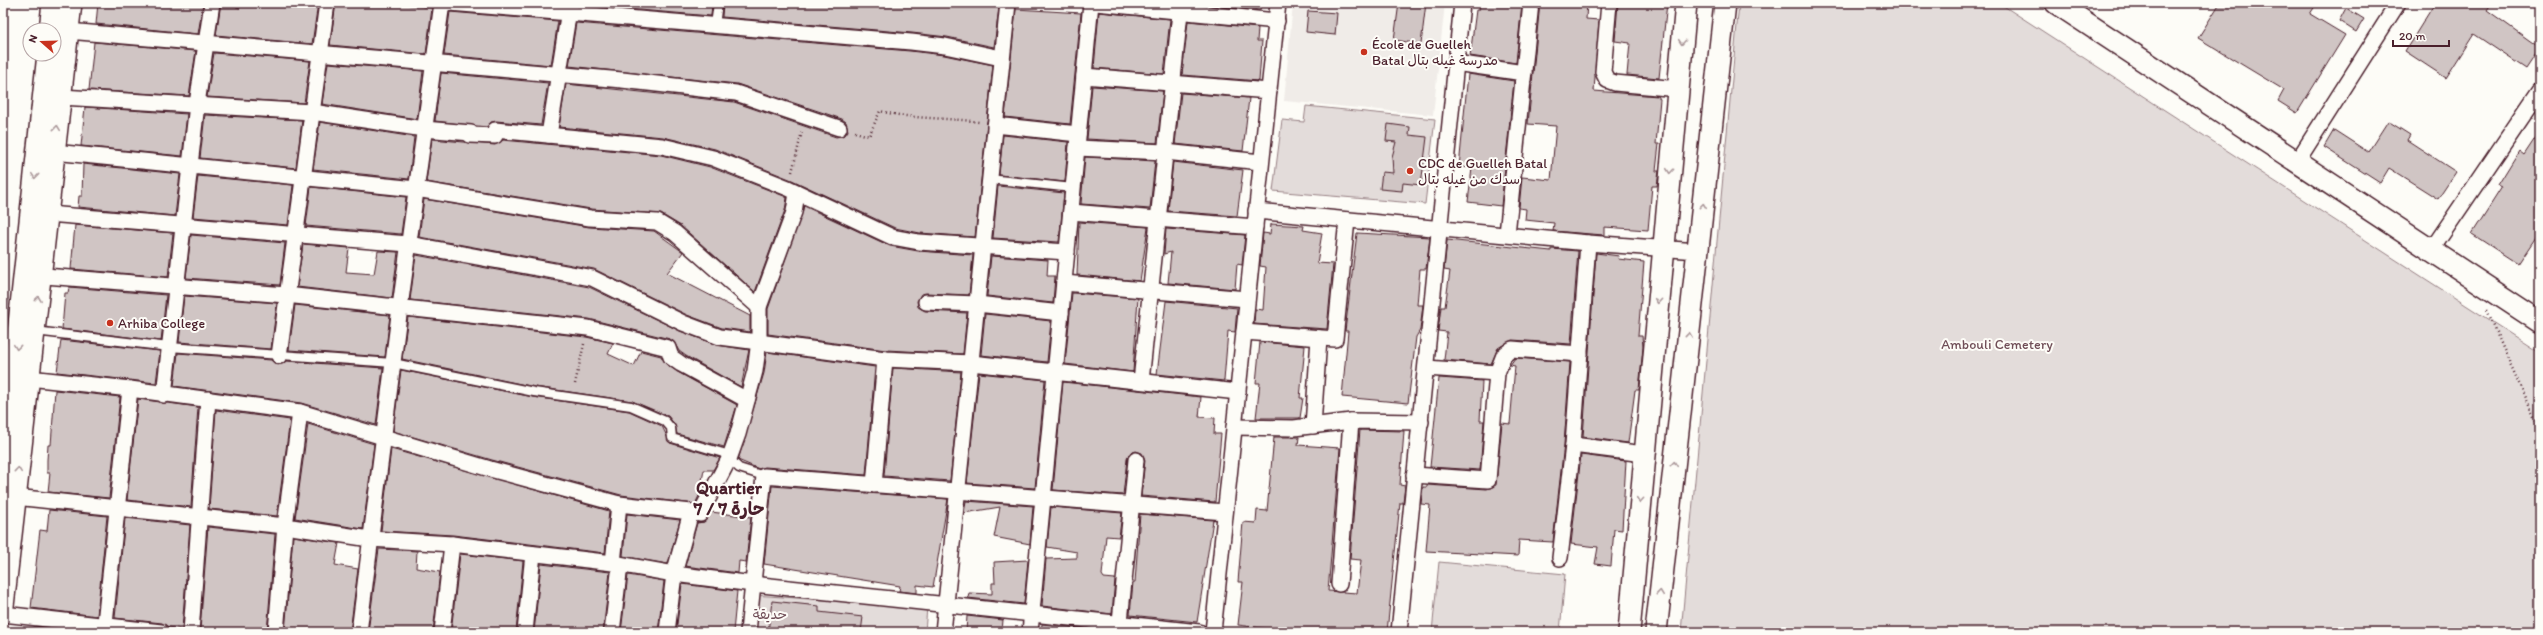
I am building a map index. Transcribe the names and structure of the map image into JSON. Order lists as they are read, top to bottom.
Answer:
{
  "districts": ["Quartier 7 / حارة 7"],
  "parks": ["Ambouli Cemetery", "حديقة"],
  "places": ["École de Guelleh Batal مدرسة غيله بتال", "CDC de Guelleh Batal سدك من غيله بتال", "Arhiba College"],
  "scale_bar": "20 m",
  "north": "left"
}
